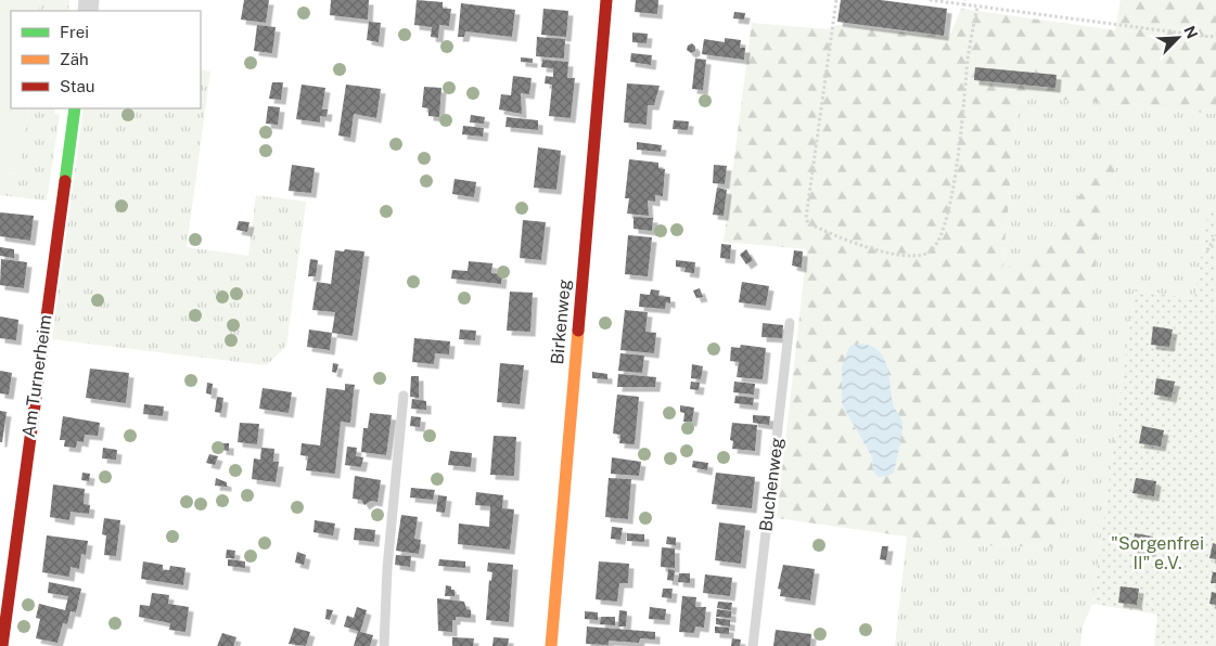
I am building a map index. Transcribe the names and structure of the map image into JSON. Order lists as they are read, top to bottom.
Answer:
{
  "streets": {
    "street": ["Birkenweg", "Am Turnerheim"],
    "lane": ["Buchenweg"]
  },
  "parks": ["\"Sorgenfrei II\" e.V."],
  "legend": ["Frei", "Zäh", "Stau"],
  "north": "top right"
}
